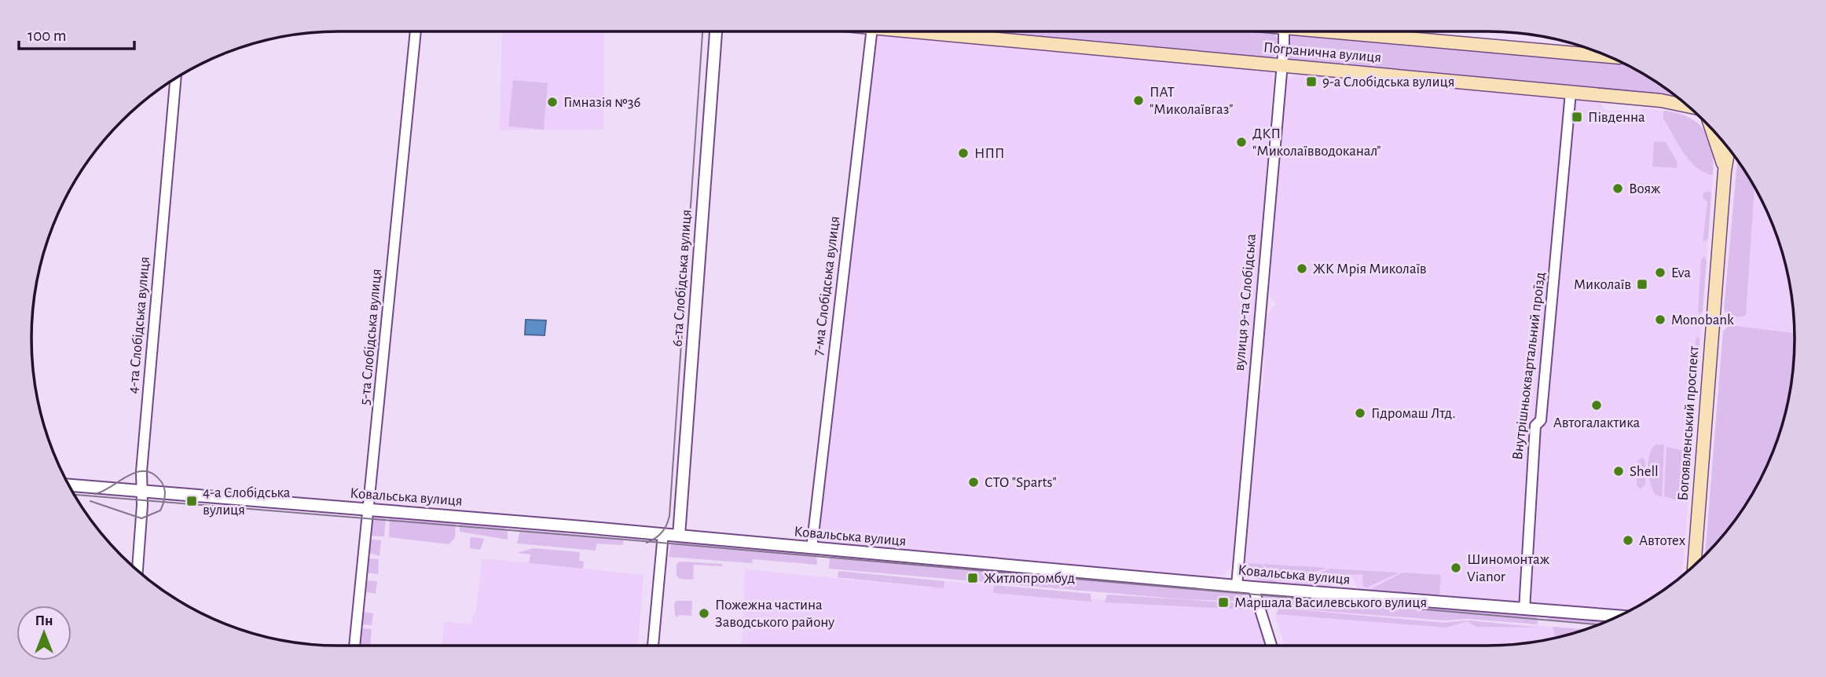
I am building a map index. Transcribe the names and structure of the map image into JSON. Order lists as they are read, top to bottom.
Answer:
{
  "streets": {
    "main road": ["Погранична вулиця", "Богоявленський проспект"],
    "street": [
      "6-та Слобідська вулиця",
      "7-ма Слобідська вулиця",
      "вулиця 9-та Слобідська",
      "4-та Слобідська вулиця",
      "5-та Слобідська вулиця",
      "Внутрішньоквартальний проїзд",
      "Ковальська вулиця"
    ]
  },
  "crossings": [
    ["Погранична вулиця", "вулиця 9-та Слобідська"],
    ["Погранична вулиця", "Внутрішньоквартальний проїзд"],
    ["6-та Слобідська вулиця", "Ковальська вулиця"],
    ["7-ма Слобідська вулиця", "Ковальська вулиця"],
    ["вулиця 9-та Слобідська", "Ковальська вулиця"],
    ["4-та Слобідська вулиця", "Ковальська вулиця"],
    ["5-та Слобідська вулиця", "Ковальська вулиця"],
    ["Внутрішньоквартальний проїзд", "Ковальська вулиця"]
  ],
  "places": {
    "transit": [
      "9-а Слобідська вулиця",
      "Південна",
      "Миколаїв",
      "4-а Слобідська вулиця",
      "Житлопромбуд",
      "Маршала Василевського вулиця"
    ],
    "other": [
      "ПАТ \"Миколаївгаз\"",
      "Гімназія №36",
      "ДКП \"Миколаївводоканал\"",
      "НПП",
      "Вояж",
      "ЖК Мрія Миколаїв",
      "Eva",
      "Monobank",
      "Автогалактика",
      "Гідромаш Лтд.",
      "Shell",
      "СТО \"Sparts\"",
      "Автотех",
      "Шиномонтаж Vianor",
      "Пожежна частина Заводського району"
    ]
  },
  "scale_bar": "100 m",
  "north": "top"
}
